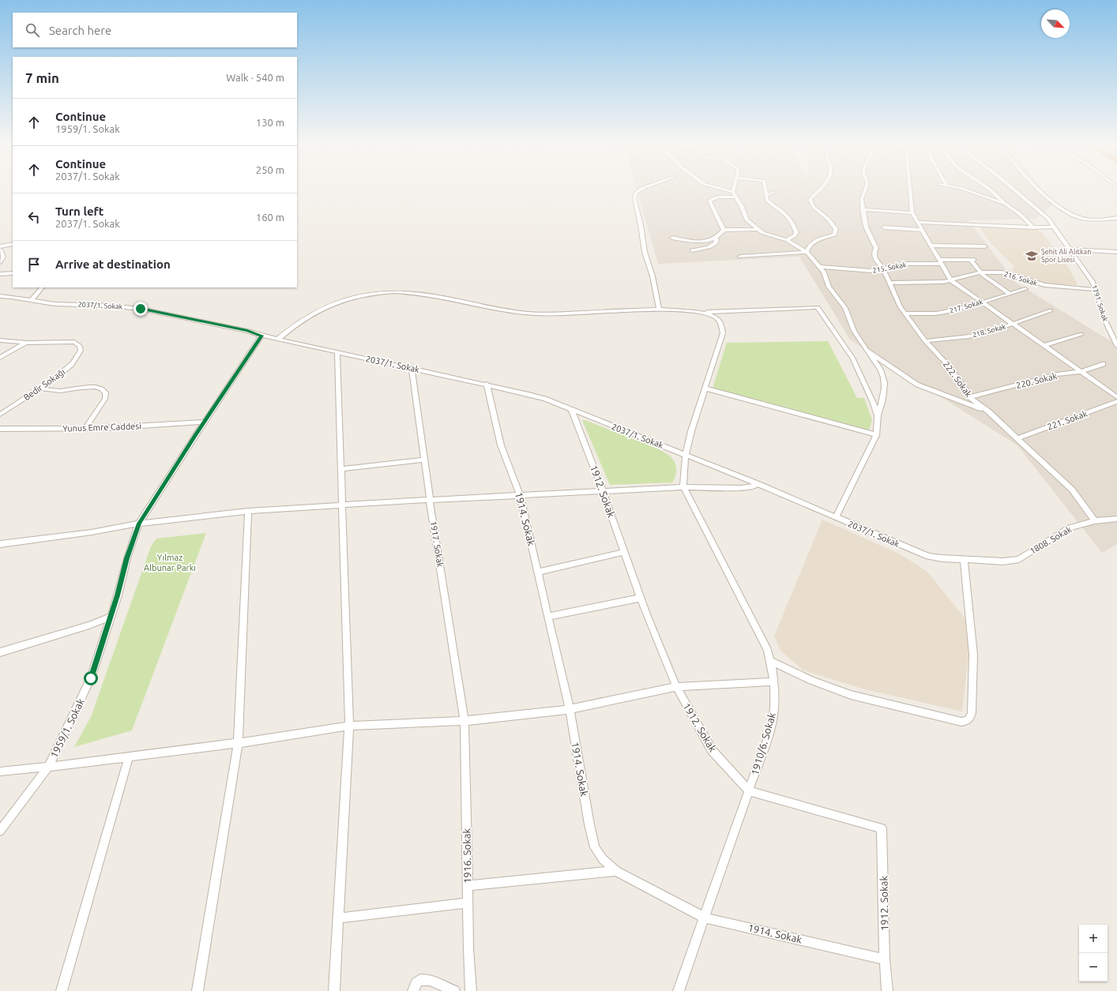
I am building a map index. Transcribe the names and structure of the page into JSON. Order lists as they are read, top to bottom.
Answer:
{
  "streets": {
    "street": [
      "215. Sokak",
      "216. Sokak",
      "1791. Sokak",
      "2037/1. Sokak",
      "217. Sokak",
      "218. Sokak",
      "222. Sokak",
      "220. Sokak",
      "Bedir Sokağı",
      "221. Sokak",
      "Yunus Emre Caddesi",
      "1912. Sokak",
      "1914. Sokak",
      "1808. Sokak",
      "1917. Sokak",
      "1959/1. Sokak",
      "1910/6. Sokak",
      "1916. Sokak"
    ]
  },
  "crossings": [
    ["215. Sokak", "216. Sokak"],
    ["215. Sokak", "222. Sokak"],
    ["216. Sokak", "1791. Sokak"],
    ["216. Sokak", "222. Sokak"],
    ["2037/1. Sokak", "1912. Sokak"],
    ["2037/1. Sokak", "1914. Sokak"],
    ["2037/1. Sokak", "1808. Sokak"],
    ["2037/1. Sokak", "1917. Sokak"],
    ["217. Sokak", "222. Sokak"],
    ["218. Sokak", "222. Sokak"],
    ["222. Sokak", "220. Sokak"],
    ["222. Sokak", "221. Sokak"],
    ["222. Sokak", "1808. Sokak"],
    ["1912. Sokak", "1914. Sokak"],
    ["1912. Sokak", "1910/6. Sokak"],
    ["1914. Sokak", "1910/6. Sokak"],
    ["1917. Sokak", "1916. Sokak"]
  ],
  "parks": ["Yılmaz Albunar Parkı"],
  "places": {
    "school or university": ["Şehit Ali Alıtkan Spor Lisesi"]
  },
  "north": "bottom right",
  "page": {
    "search": "Search here",
    "heading": ["7 min", "Walk · 540 m"],
    "list": [
      ["Continue", "1959/1. Sokak", "130 m"],
      ["Continue", "2037/1. Sokak", "250 m"],
      ["Turn left", "2037/1. Sokak", "160 m"],
      "Arrive at destination"
    ],
    "map_buttons": ["+", "−"]
  }
}
